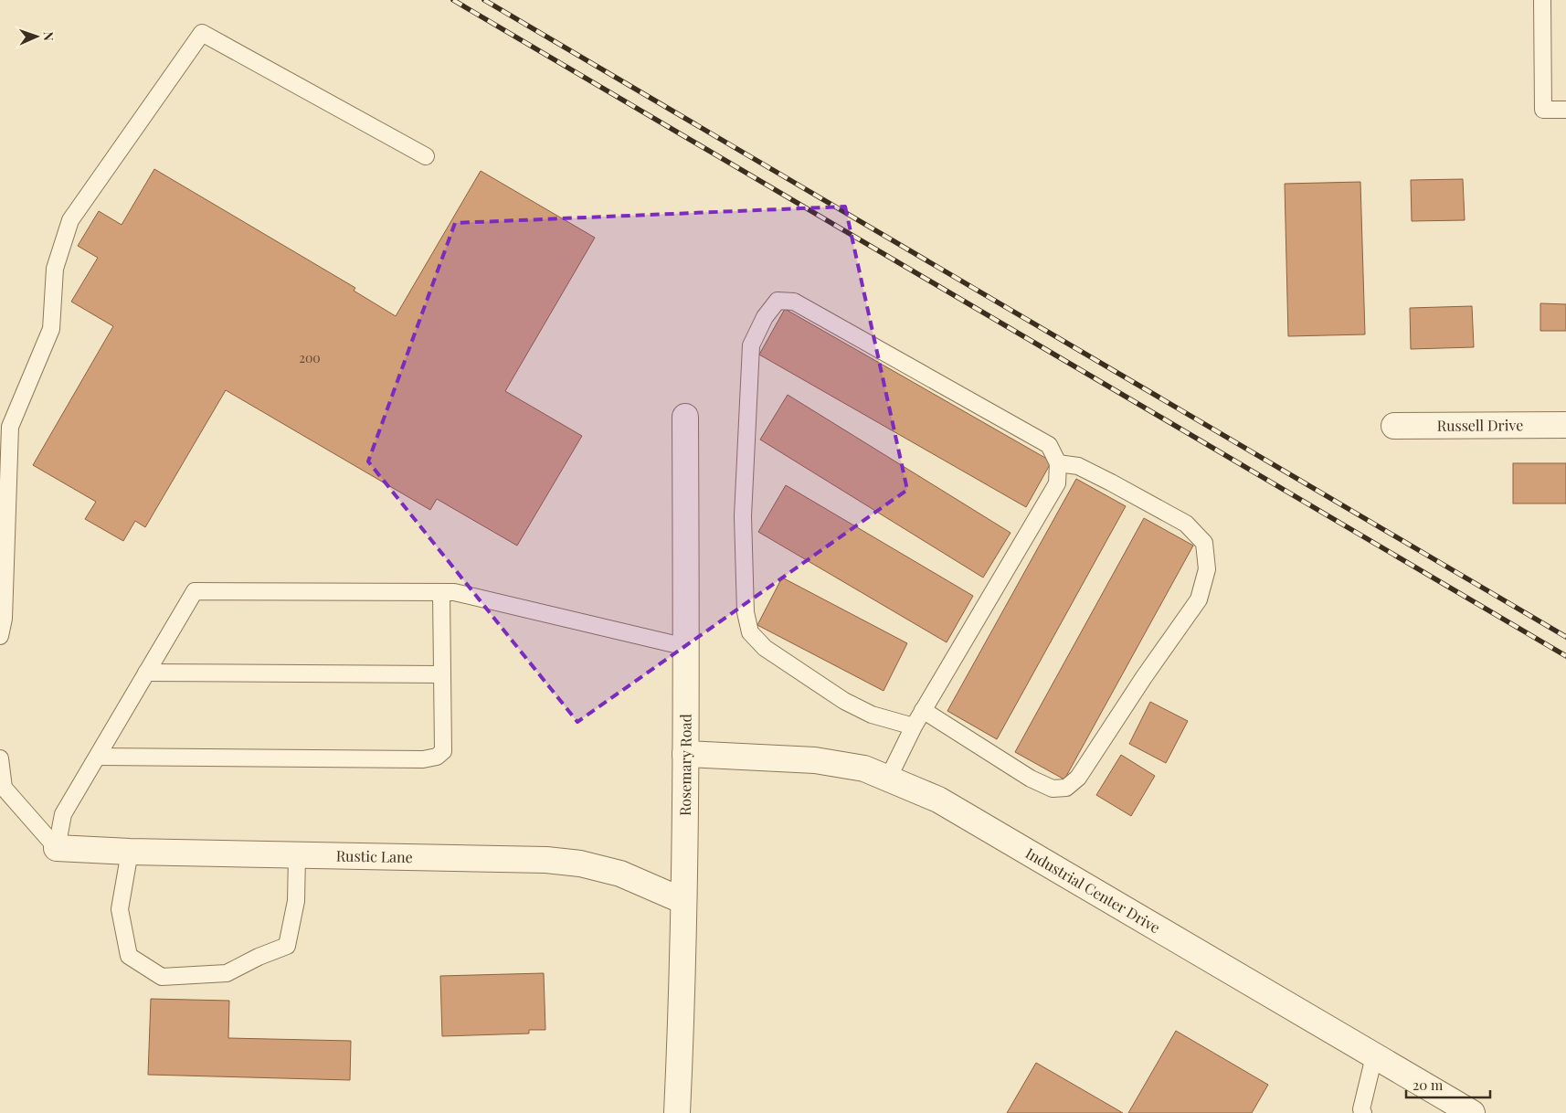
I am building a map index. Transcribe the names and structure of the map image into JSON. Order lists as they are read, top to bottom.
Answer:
{
  "streets": {
    "street": [
      "Russell Drive",
      "Rosemary Road",
      "Rustic Lane",
      "Industrial Center Drive"
    ]
  },
  "crossings": [
    ["Rosemary Road", "Rustic Lane"],
    ["Rosemary Road", "Industrial Center Drive"]
  ],
  "house_numbers": ["200"],
  "scale_bar": "20 m",
  "north": "right"
}
